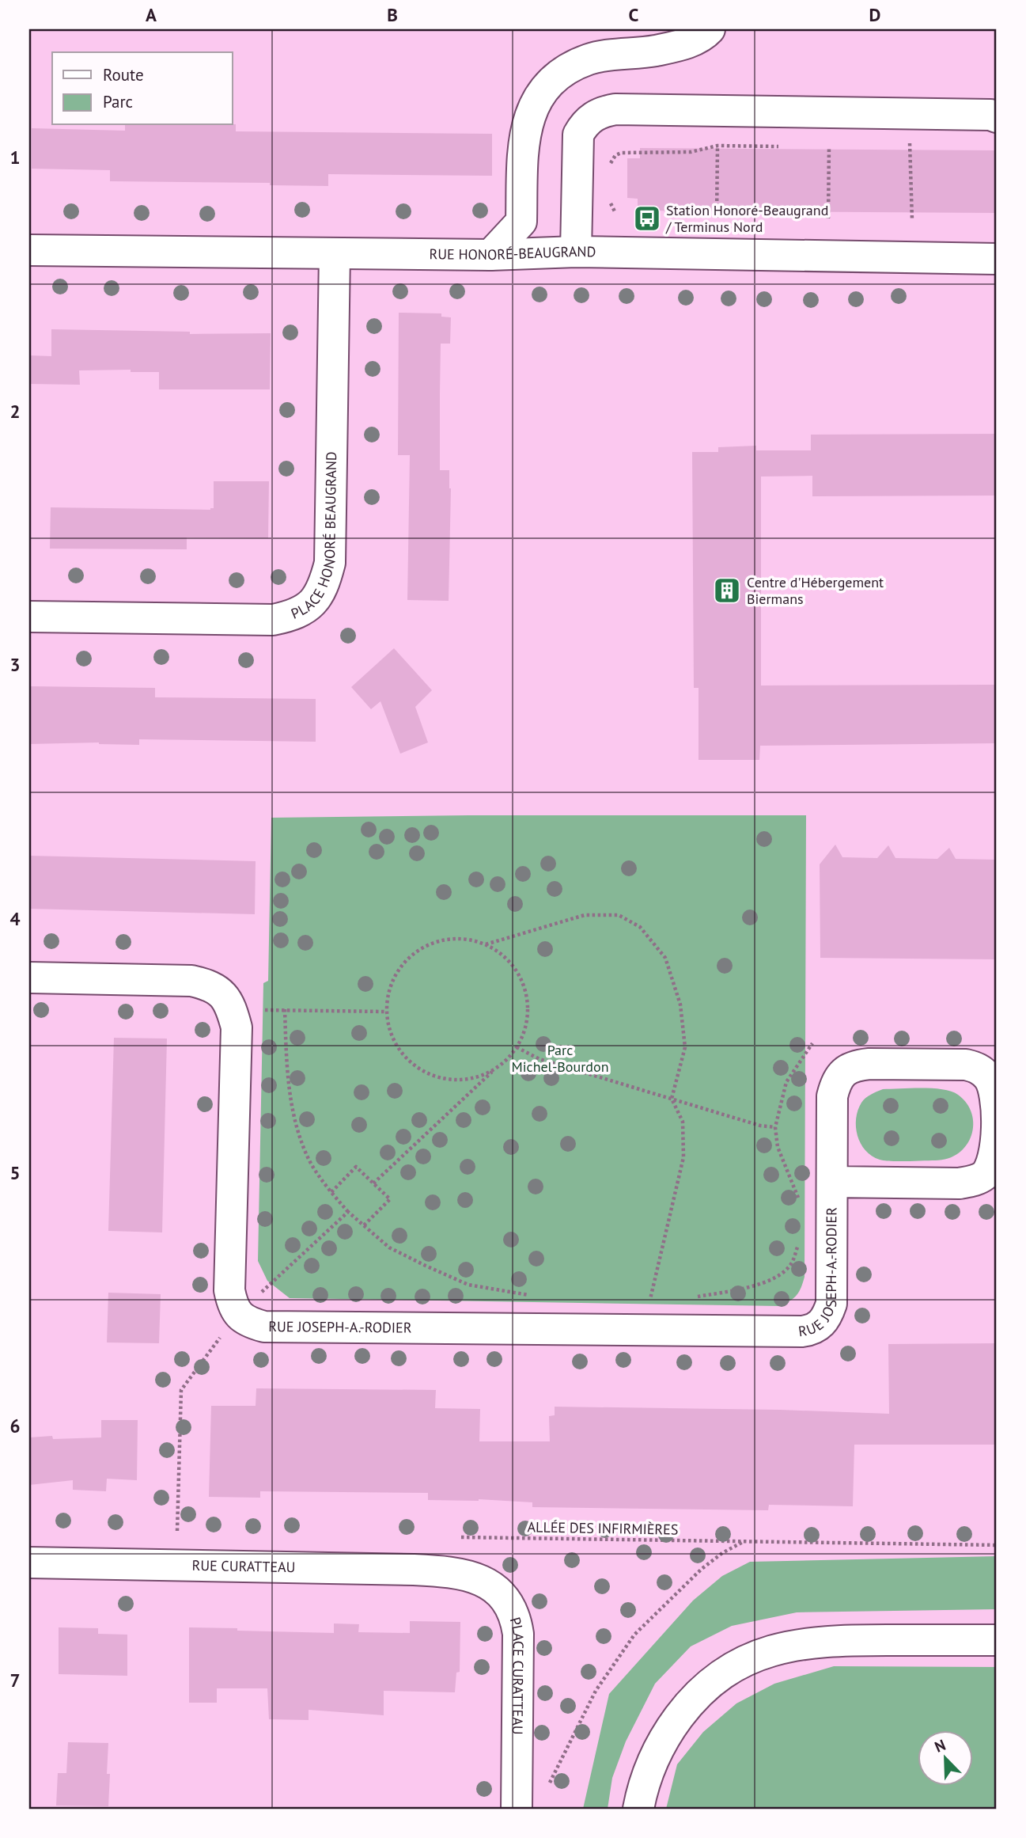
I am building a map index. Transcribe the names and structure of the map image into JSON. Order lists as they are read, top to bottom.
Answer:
{
  "streets": {
    "street": [
      "RUE HONORÉ-BEAUGRAND",
      "PLACE HONORÉ BEAUGRAND",
      "RUE JOSEPH-A.-RODIER",
      "RUE CURATTEAU",
      "PLACE CURATTEAU"
    ],
    "path": ["ALLÉE DES INFIRMIÈRES"]
  },
  "crossings": [
    ["RUE HONORÉ-BEAUGRAND", "PLACE HONORÉ BEAUGRAND"],
    ["RUE CURATTEAU", "PLACE CURATTEAU"]
  ],
  "parks": ["Parc Michel-Bourdon"],
  "places": {
    "bus stop": ["Station Honoré-Beaugrand / Terminus Nord"],
    "building": ["Centre d'Hébergement Biermans"]
  },
  "legend": ["Route", "Parc"],
  "north": "top left",
  "grid": {
    "columns": [
      "A",
      "B",
      "C",
      "D"
    ],
    "rows": [
      "1",
      "2",
      "3",
      "4",
      "5",
      "6",
      "7"
    ]
  }
}
